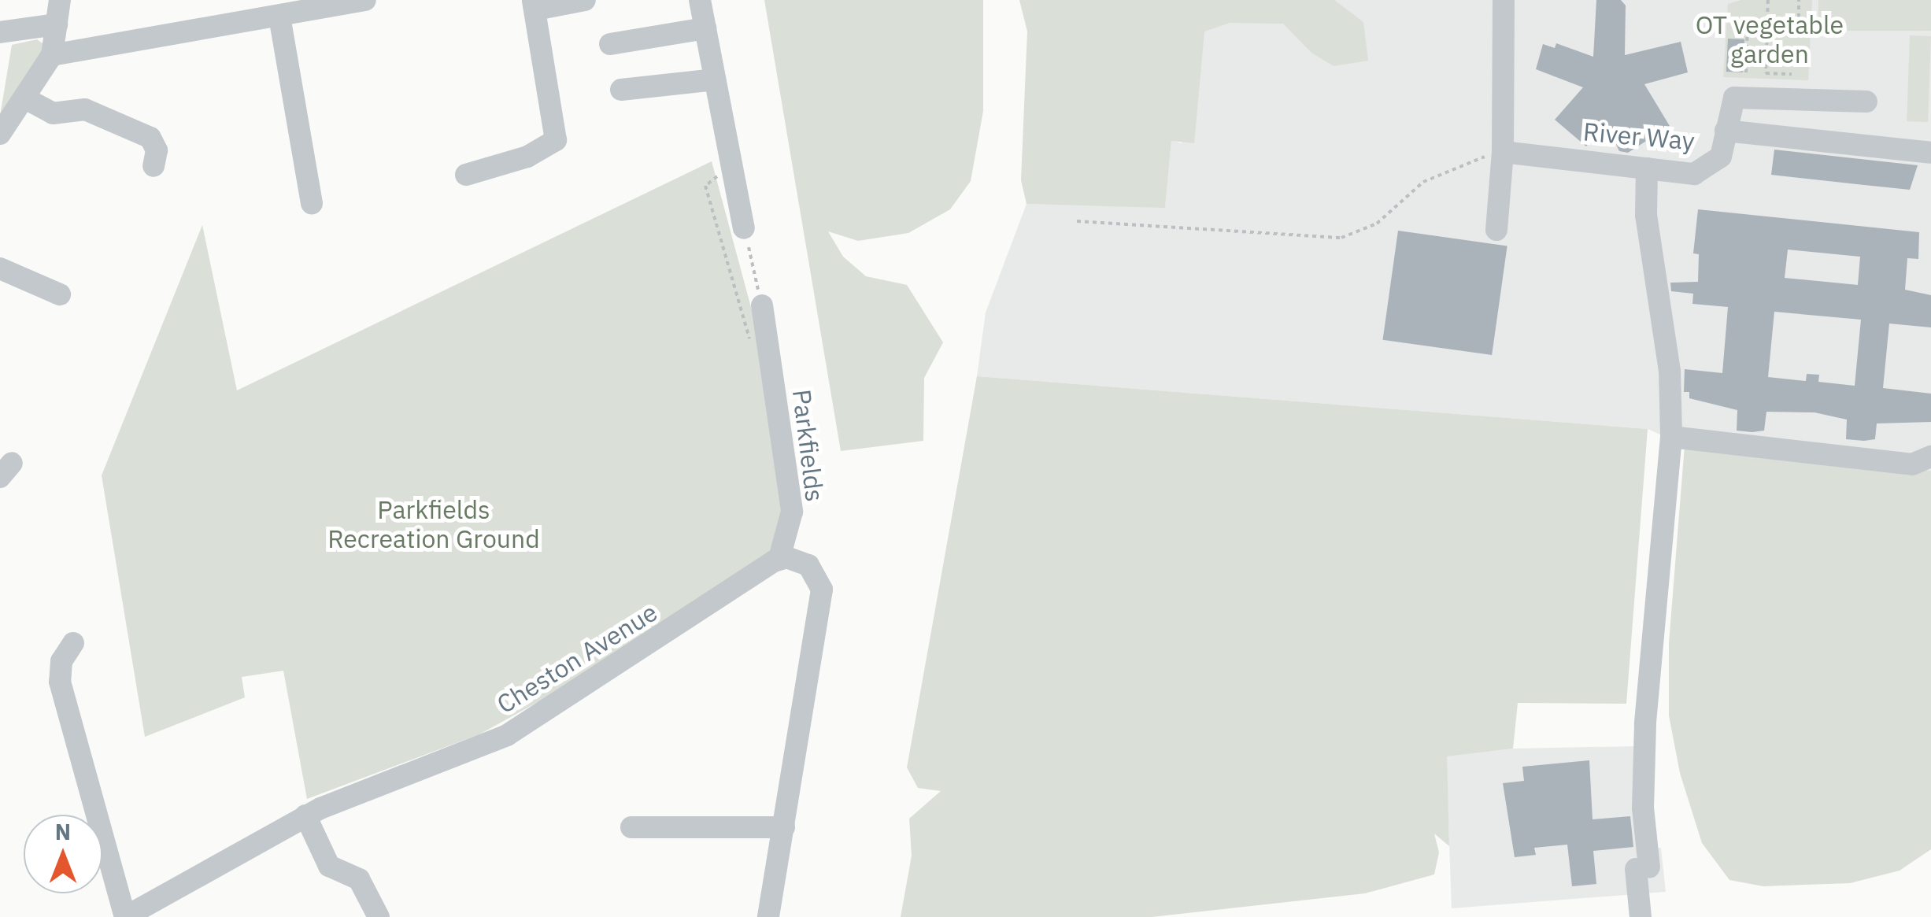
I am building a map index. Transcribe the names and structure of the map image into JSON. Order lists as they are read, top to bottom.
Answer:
{
  "streets": {
    "street": ["River Way", "Parkfields", "Cheston Avenue"]
  },
  "crossings": [
    ["Parkfields", "Cheston Avenue"]
  ],
  "parks": ["OT vegetable garden", "Parkfields Recreation Ground"],
  "north": "top"
}
